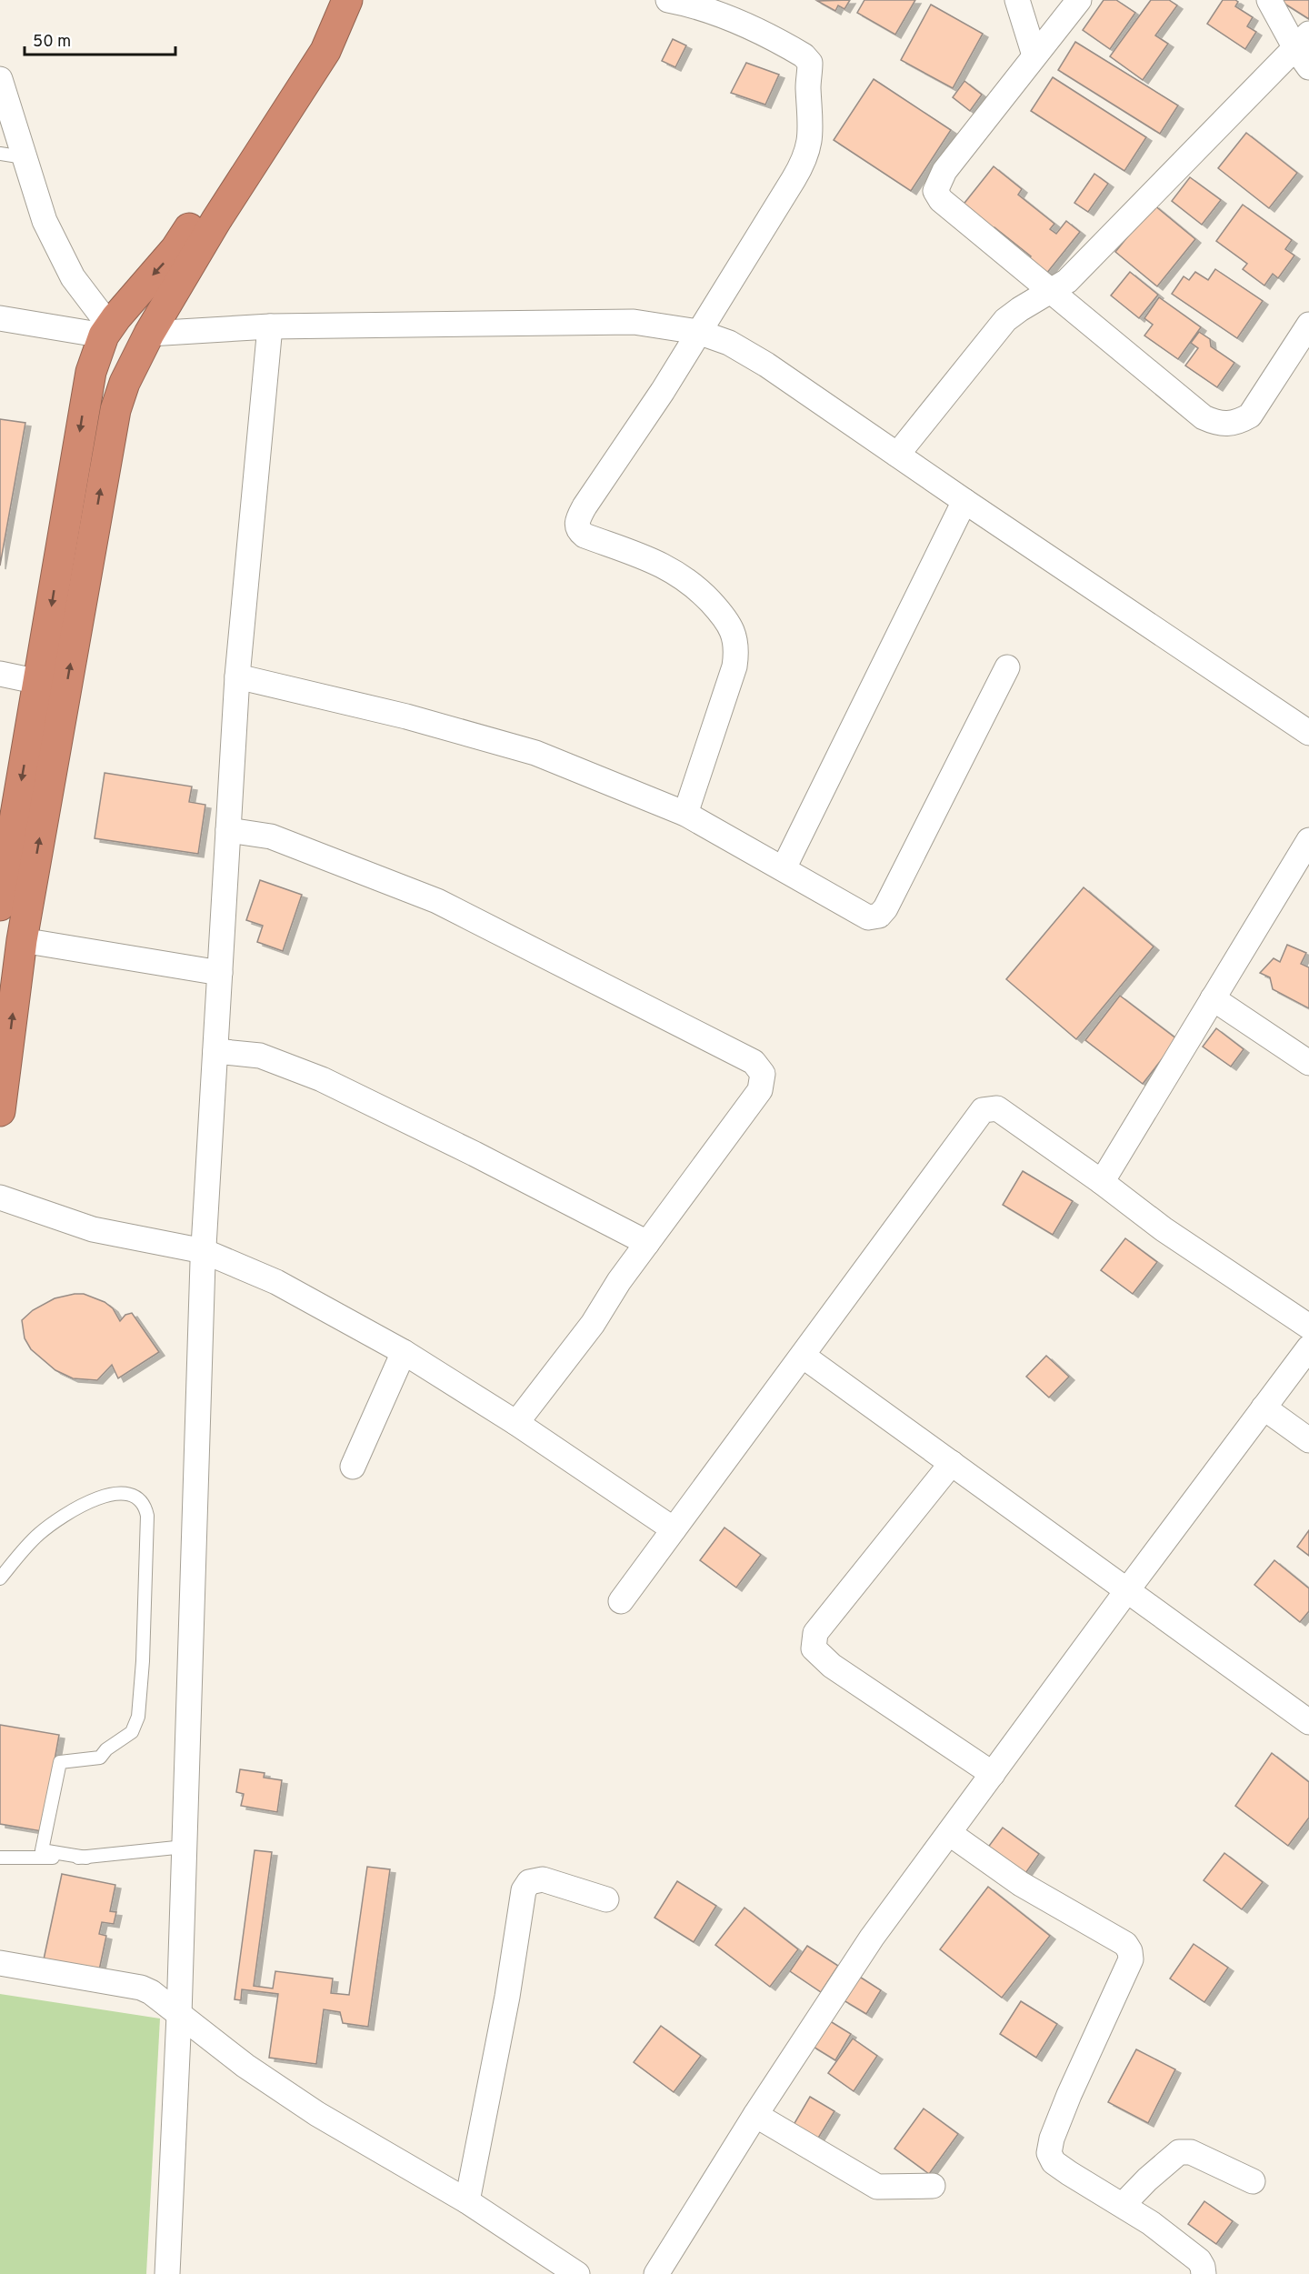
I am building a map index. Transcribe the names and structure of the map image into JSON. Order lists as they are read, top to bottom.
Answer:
{
  "scale_bar": "50 m"
}
